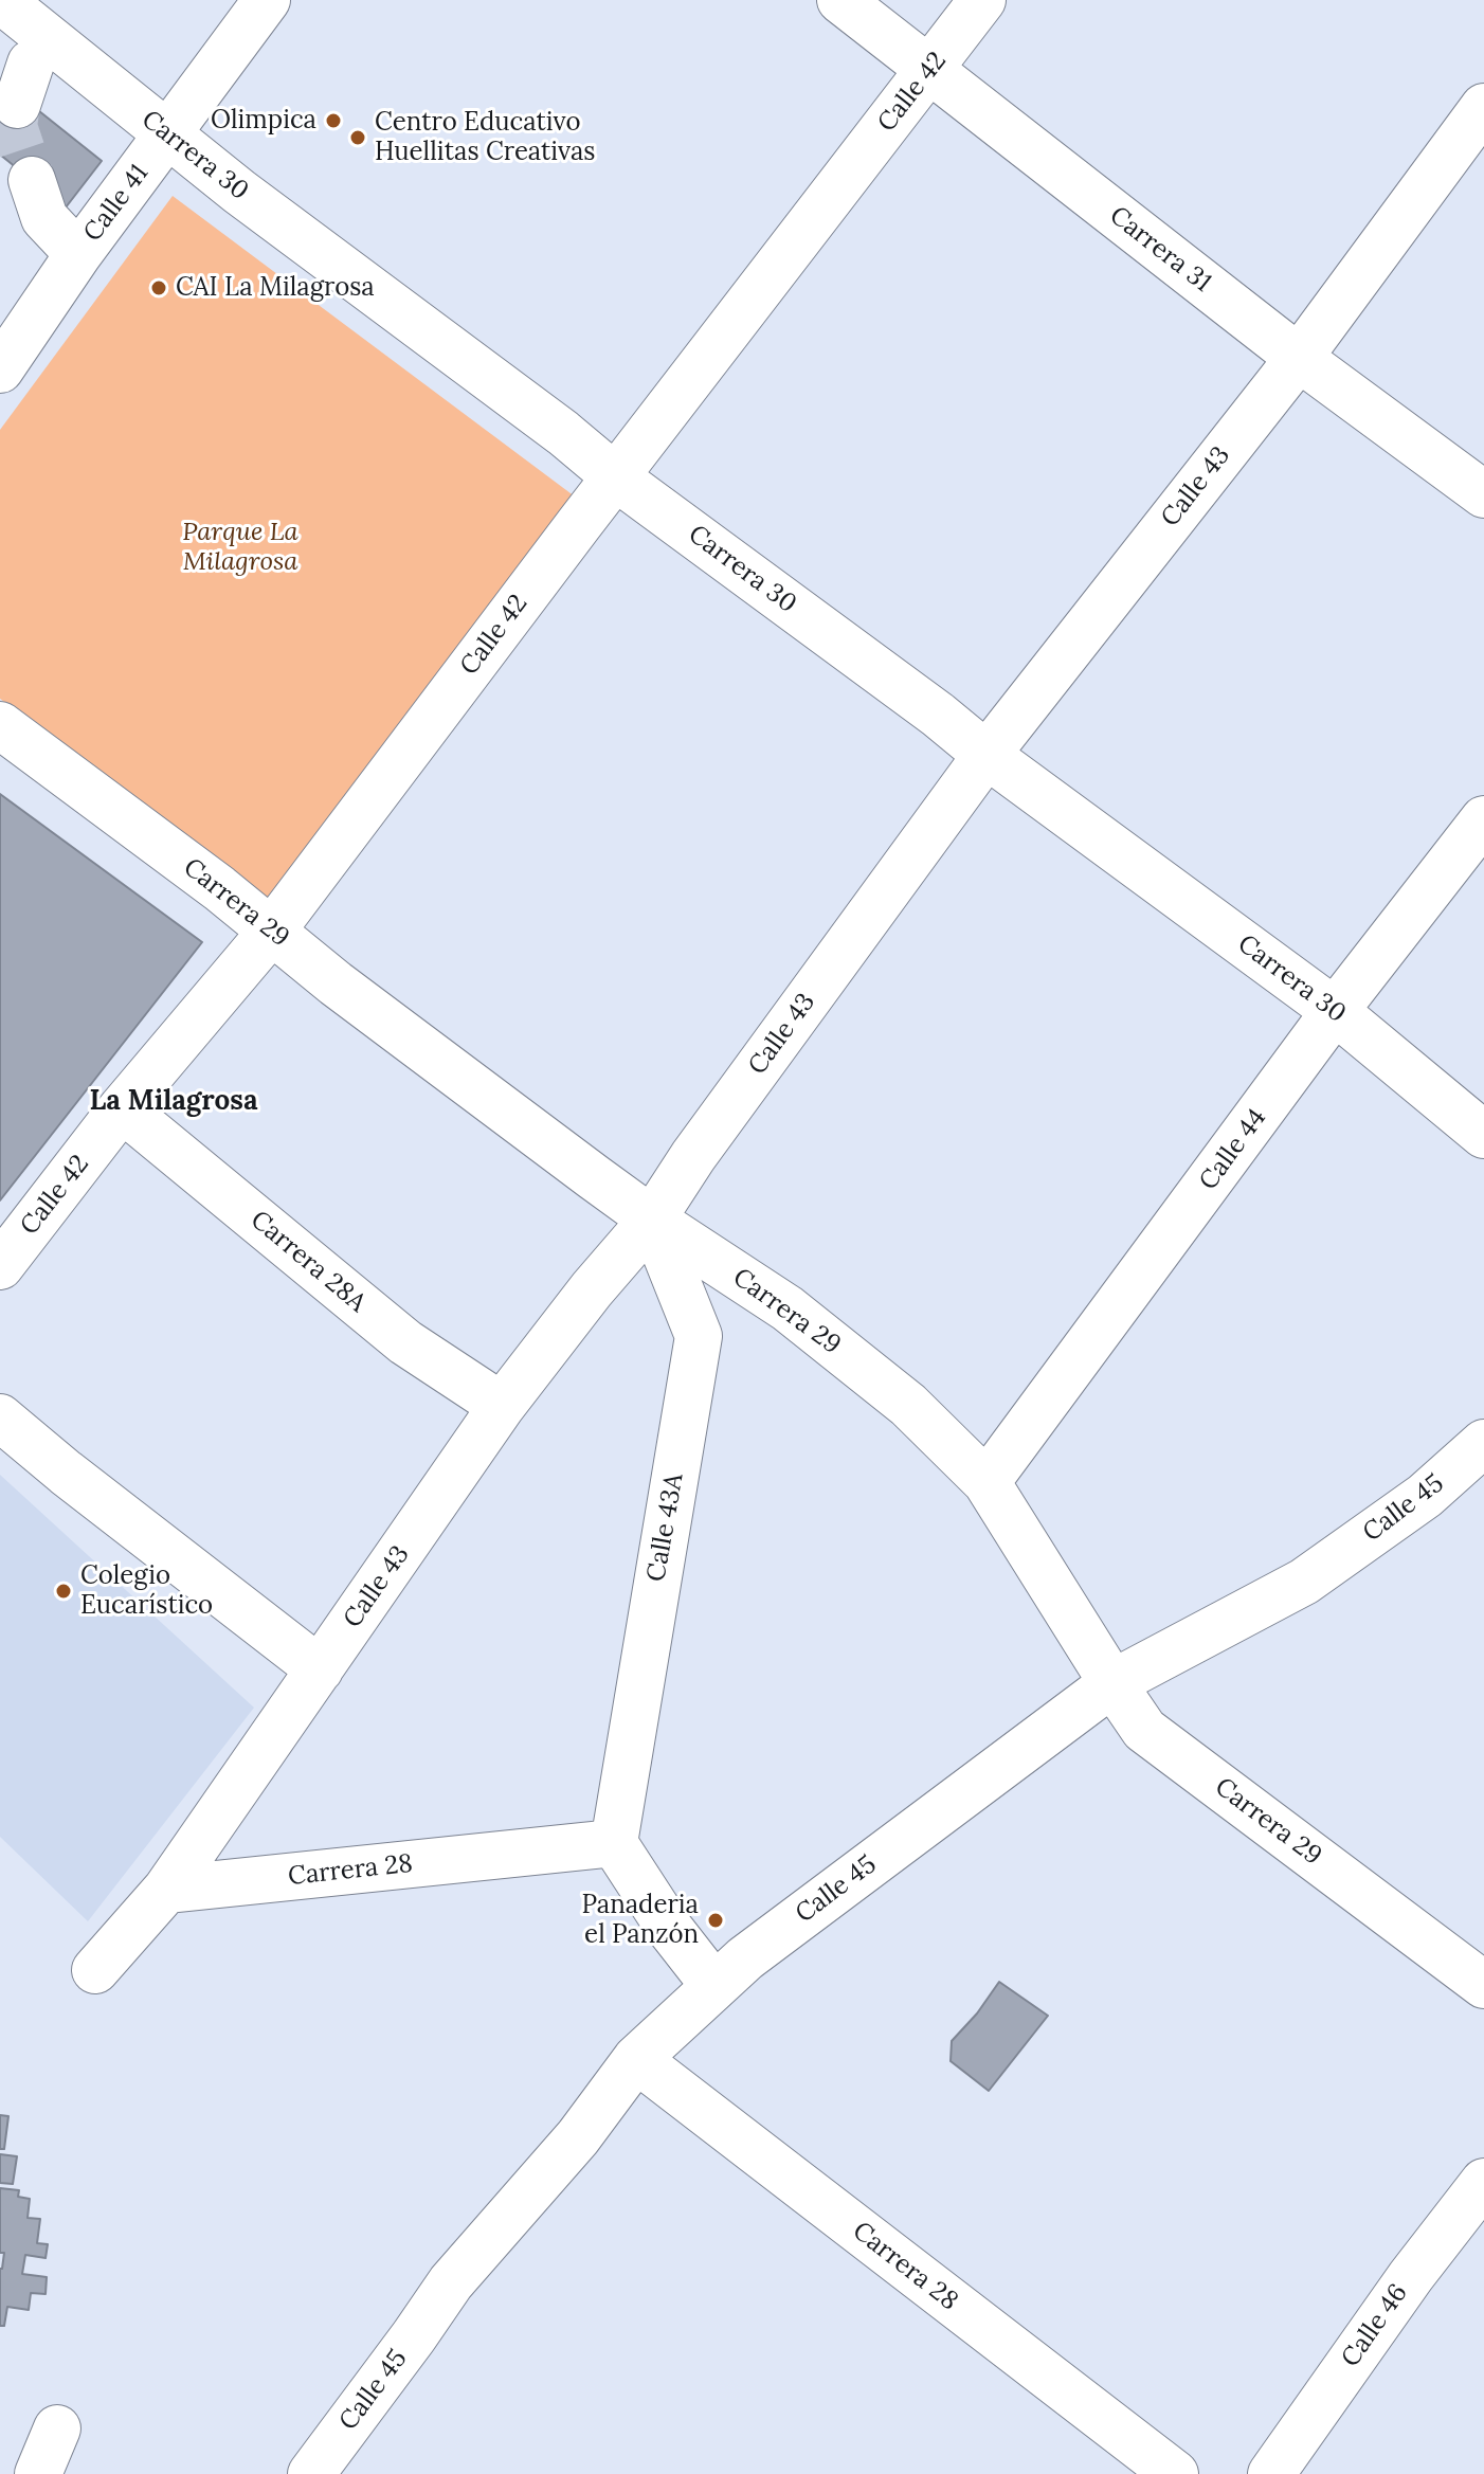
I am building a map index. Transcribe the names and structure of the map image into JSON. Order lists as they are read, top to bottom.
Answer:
{
  "streets": {
    "street": [
      "Calle 42",
      "Carrera 30",
      "Calle 41",
      "Carrera 31",
      "Calle 43",
      "Carrera 29",
      "Calle 44",
      "Carrera 28A",
      "Calle 45",
      "Calle 43A",
      "Carrera 28",
      "Calle 46"
    ]
  },
  "crossings": [
    ["Calle 42", "Carrera 30"],
    ["Calle 42", "Carrera 31"],
    ["Calle 42", "Carrera 29"],
    ["Calle 42", "Carrera 28A"],
    ["Carrera 30", "Calle 41"],
    ["Carrera 30", "Calle 43"],
    ["Carrera 30", "Calle 44"],
    ["Carrera 31", "Calle 43"],
    ["Calle 43", "Carrera 29"],
    ["Calle 43", "Carrera 28A"],
    ["Calle 43", "Calle 43A"],
    ["Calle 43", "Carrera 28"],
    ["Carrera 29", "Calle 44"],
    ["Carrera 29", "Calle 45"],
    ["Carrera 29", "Calle 43A"],
    ["Calle 45", "Carrera 28"],
    ["Calle 43A", "Carrera 28"]
  ],
  "districts": ["La Milagrosa"],
  "parks": ["Parque La Milagrosa"],
  "places": [
    "Olimpica",
    "Centro Educativo Huellitas Creativas",
    "CAI La Milagrosa",
    "Colegio Eucarístico",
    "Panaderia el Panzón"
  ]
}
